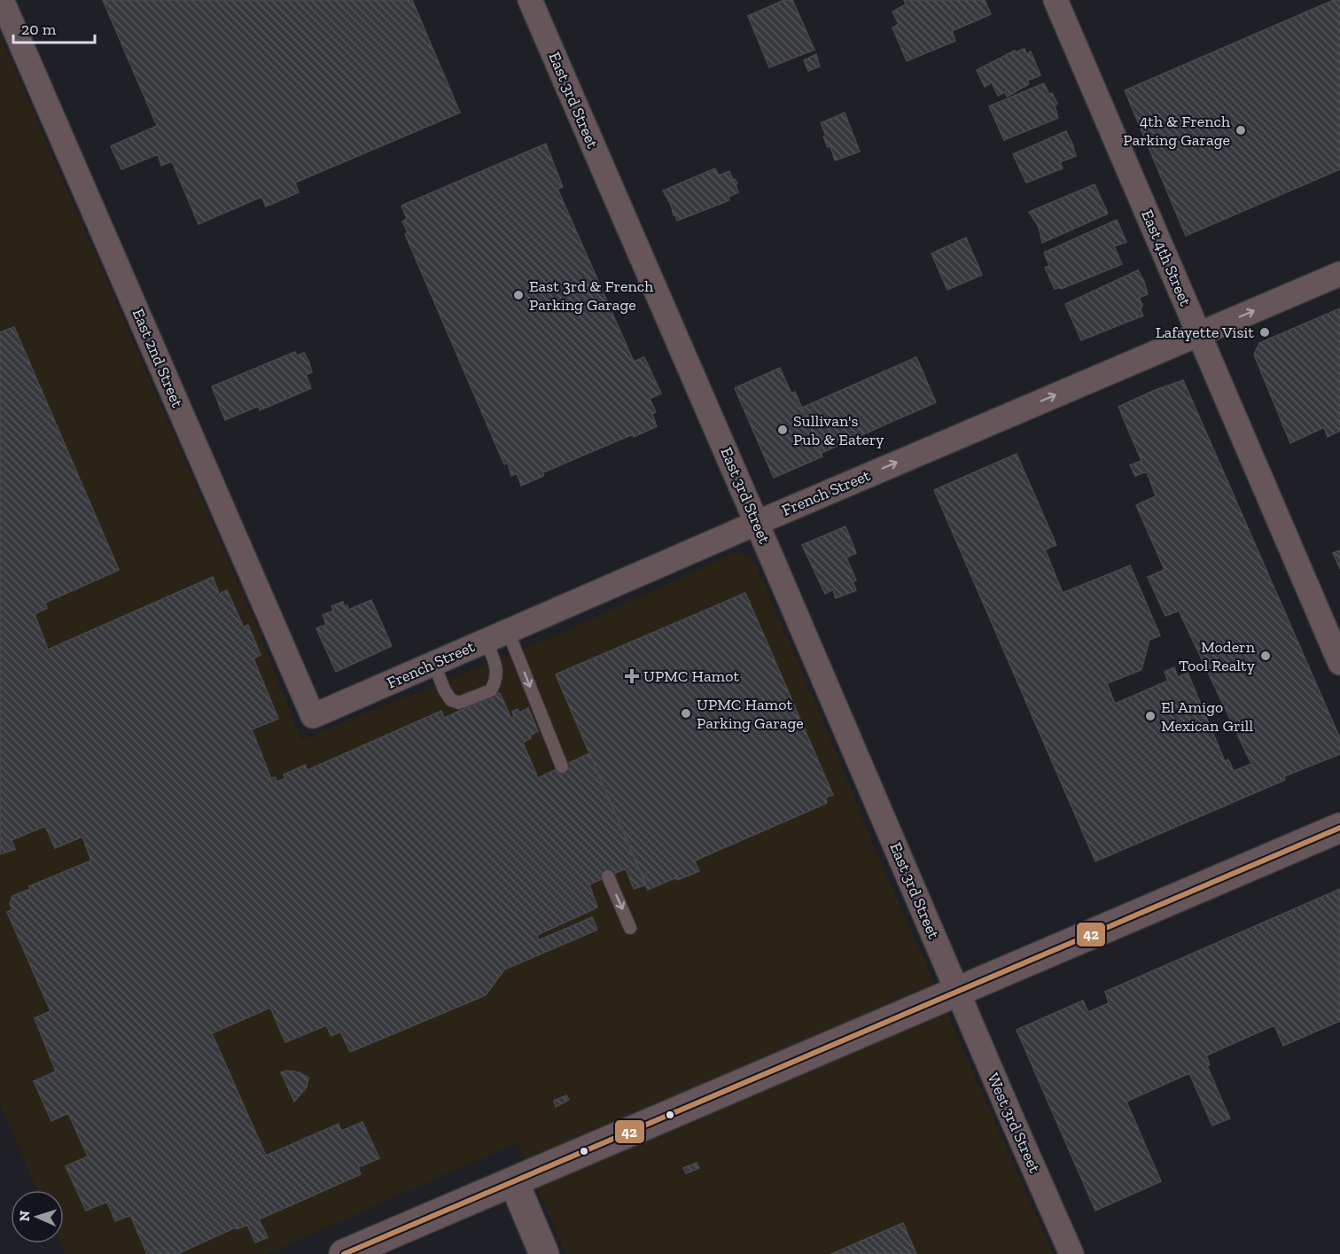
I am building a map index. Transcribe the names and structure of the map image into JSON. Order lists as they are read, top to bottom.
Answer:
{
  "streets": {
    "street": [
      "East 3rd Street",
      "East 4th Street",
      "East 2nd Street",
      "French Street",
      "West 3rd Street"
    ]
  },
  "crossings": [
    ["East 3rd Street", "French Street"],
    ["East 3rd Street", "West 3rd Street"],
    ["East 4th Street", "French Street"],
    ["East 2nd Street", "French Street"]
  ],
  "one_way": ["French Street"],
  "places": {
    "other": [
      "4th & French Parking Garage",
      "East 3rd & French Parking Garage",
      "Lafayette Visit",
      "Sullivan's Pub & Eatery",
      "Modern Tool Realty",
      "UPMC Hamot Parking Garage",
      "El Amigo Mexican Grill"
    ],
    "health": ["UPMC Hamot"]
  },
  "lines": ["transit line 42"],
  "scale_bar": "20 m",
  "north": "left"
}
